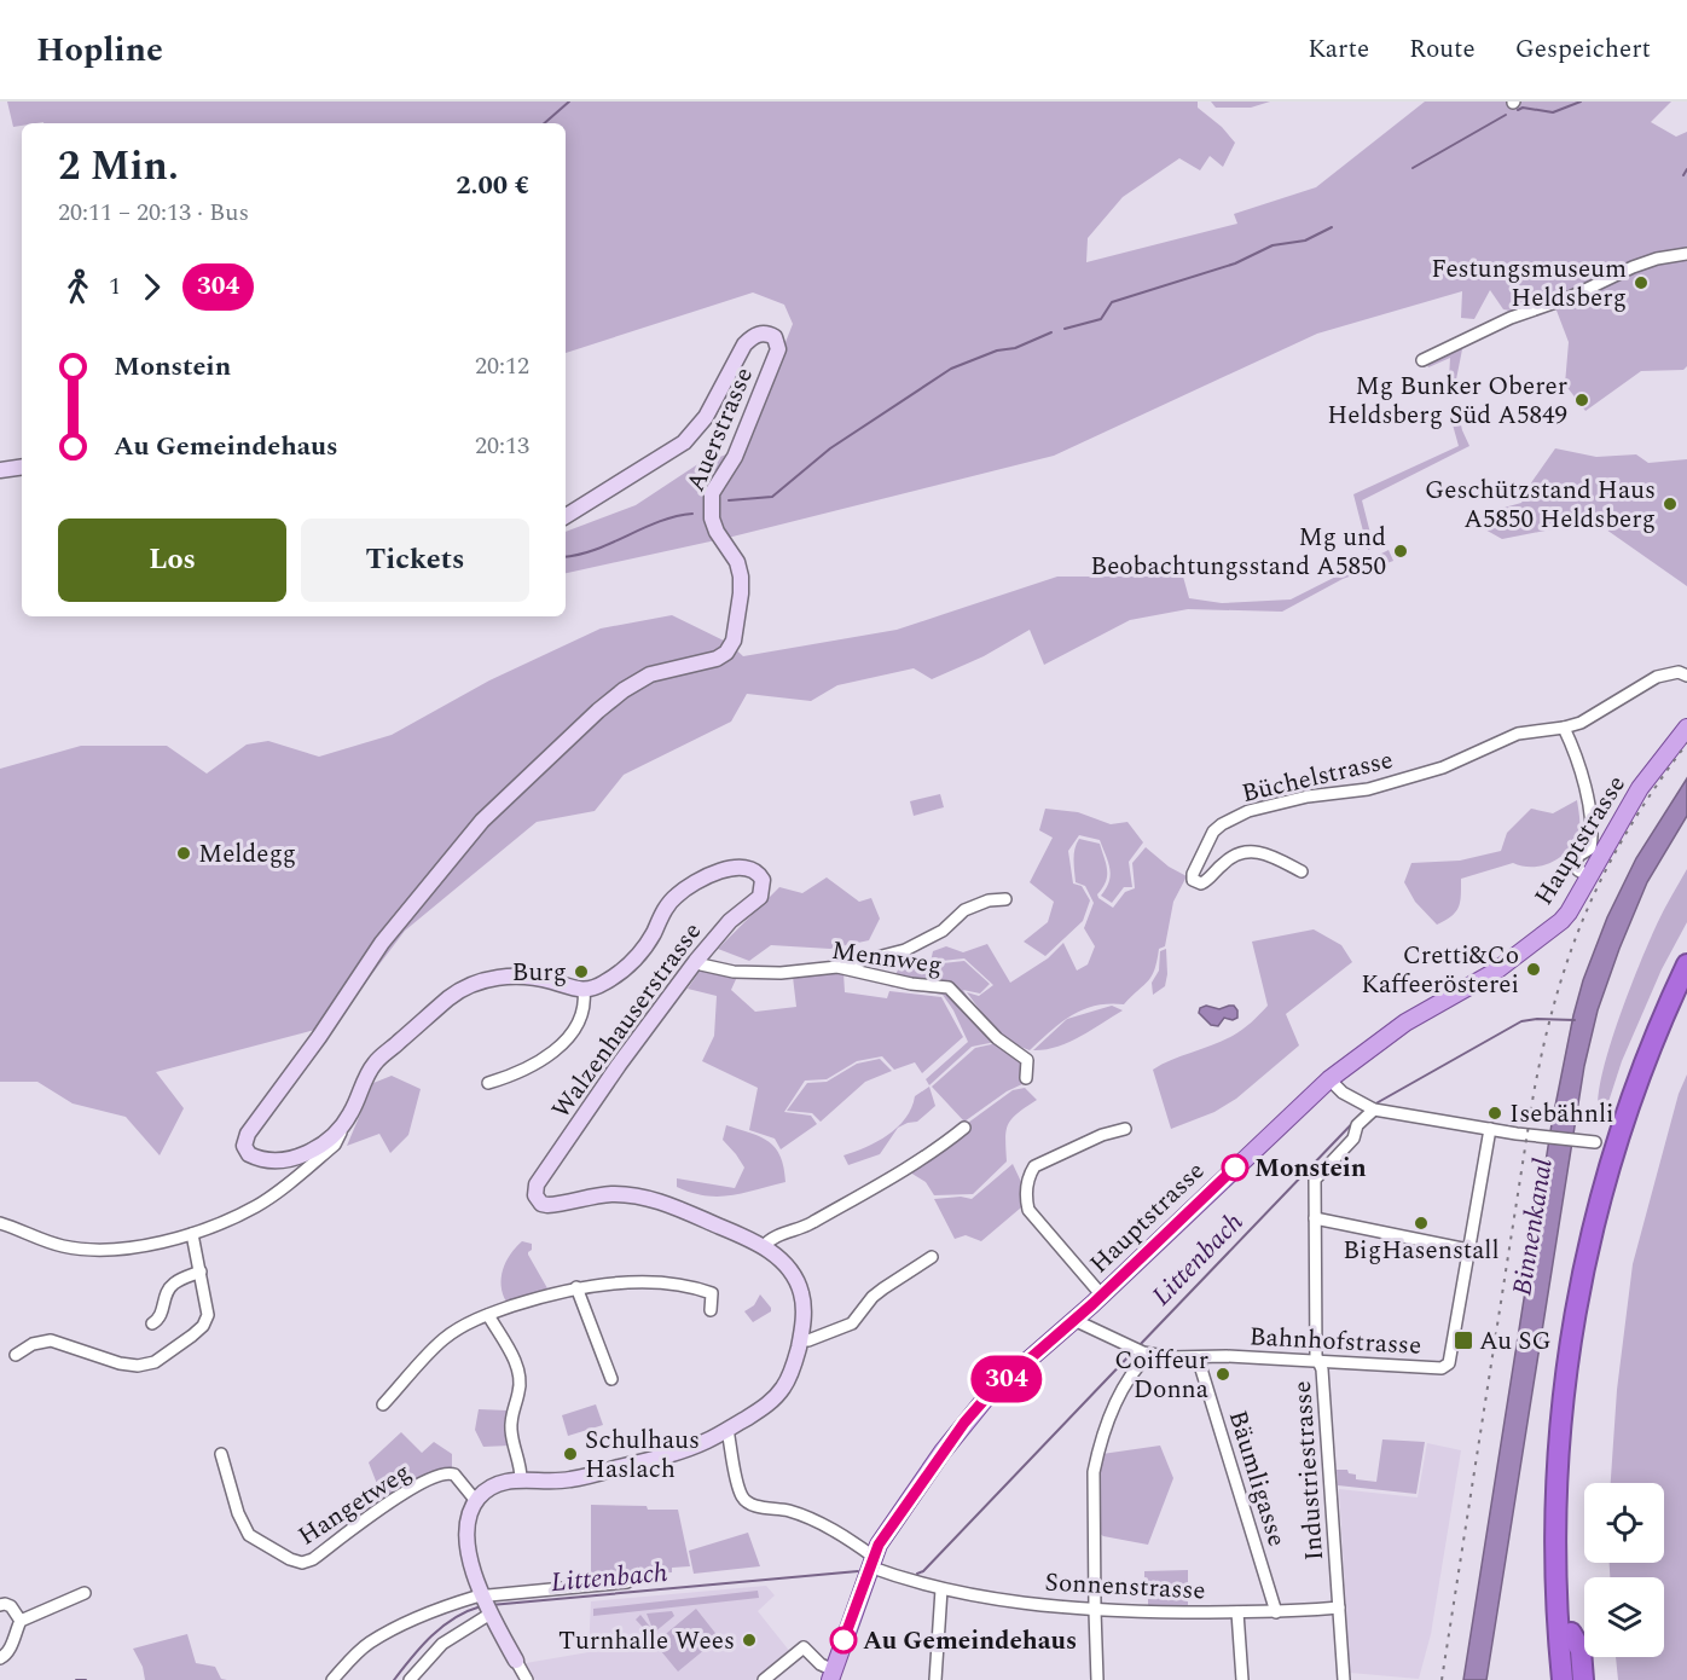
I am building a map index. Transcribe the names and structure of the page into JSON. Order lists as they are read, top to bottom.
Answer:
{
  "streets": {
    "main road": ["Hauptstrasse"],
    "street": [
      "Auerstrasse",
      "Büchelstrasse",
      "Mennweg",
      "Walzenhauserstrasse",
      "Bahnhofstrasse",
      "Industriestrasse",
      "Bäumligasse",
      "Hangetweg",
      "Sonnenstrasse"
    ]
  },
  "crossings": [
    ["Auerstrasse", "Walzenhauserstrasse"],
    ["Hauptstrasse", "Bahnhofstrasse"],
    ["Hauptstrasse", "Sonnenstrasse"],
    ["Mennweg", "Walzenhauserstrasse"],
    ["Walzenhauserstrasse", "Hangetweg"],
    ["Walzenhauserstrasse", "Sonnenstrasse"],
    ["Bahnhofstrasse", "Industriestrasse"],
    ["Bahnhofstrasse", "Bäumligasse"],
    ["Industriestrasse", "Sonnenstrasse"],
    ["Bäumligasse", "Sonnenstrasse"]
  ],
  "water": ["Binnenkanal", "Littenbach"],
  "places": {
    "other": [
      "Festungsmuseum Heldsberg",
      "Mg Bunker Oberer Heldsberg Süd A5849",
      "Geschützstand Haus A5850 Heldsberg",
      "Mg und Beobachtungsstand A5850",
      "Meldegg",
      "Cretti&Co Kaffeerösterei",
      "Burg",
      "Isebähnli",
      "Monstein",
      "BigHasenstall",
      "Coiffeur Donna",
      "Schulhaus Haslach",
      "Turnhalle Wees",
      "Au Gemeindehaus"
    ],
    "transit": ["Au SG"]
  },
  "lines": ["bus line 304"],
  "page": {
    "header": "Hopline",
    "nav": ["Karte", "Route", "Gespeichert"],
    "on_map": "304",
    "heading": ["2 Min.", "20:11 – 20:13 · Bus", "2.00 €"],
    "legs": ["1", "304"],
    "list": [
      {
        "name": "Monstein",
        "value": "20:12"
      },
      {
        "name": "Au Gemeindehaus",
        "value": "20:13"
      }
    ],
    "buttons": ["Los", "Tickets"]
  }
}
